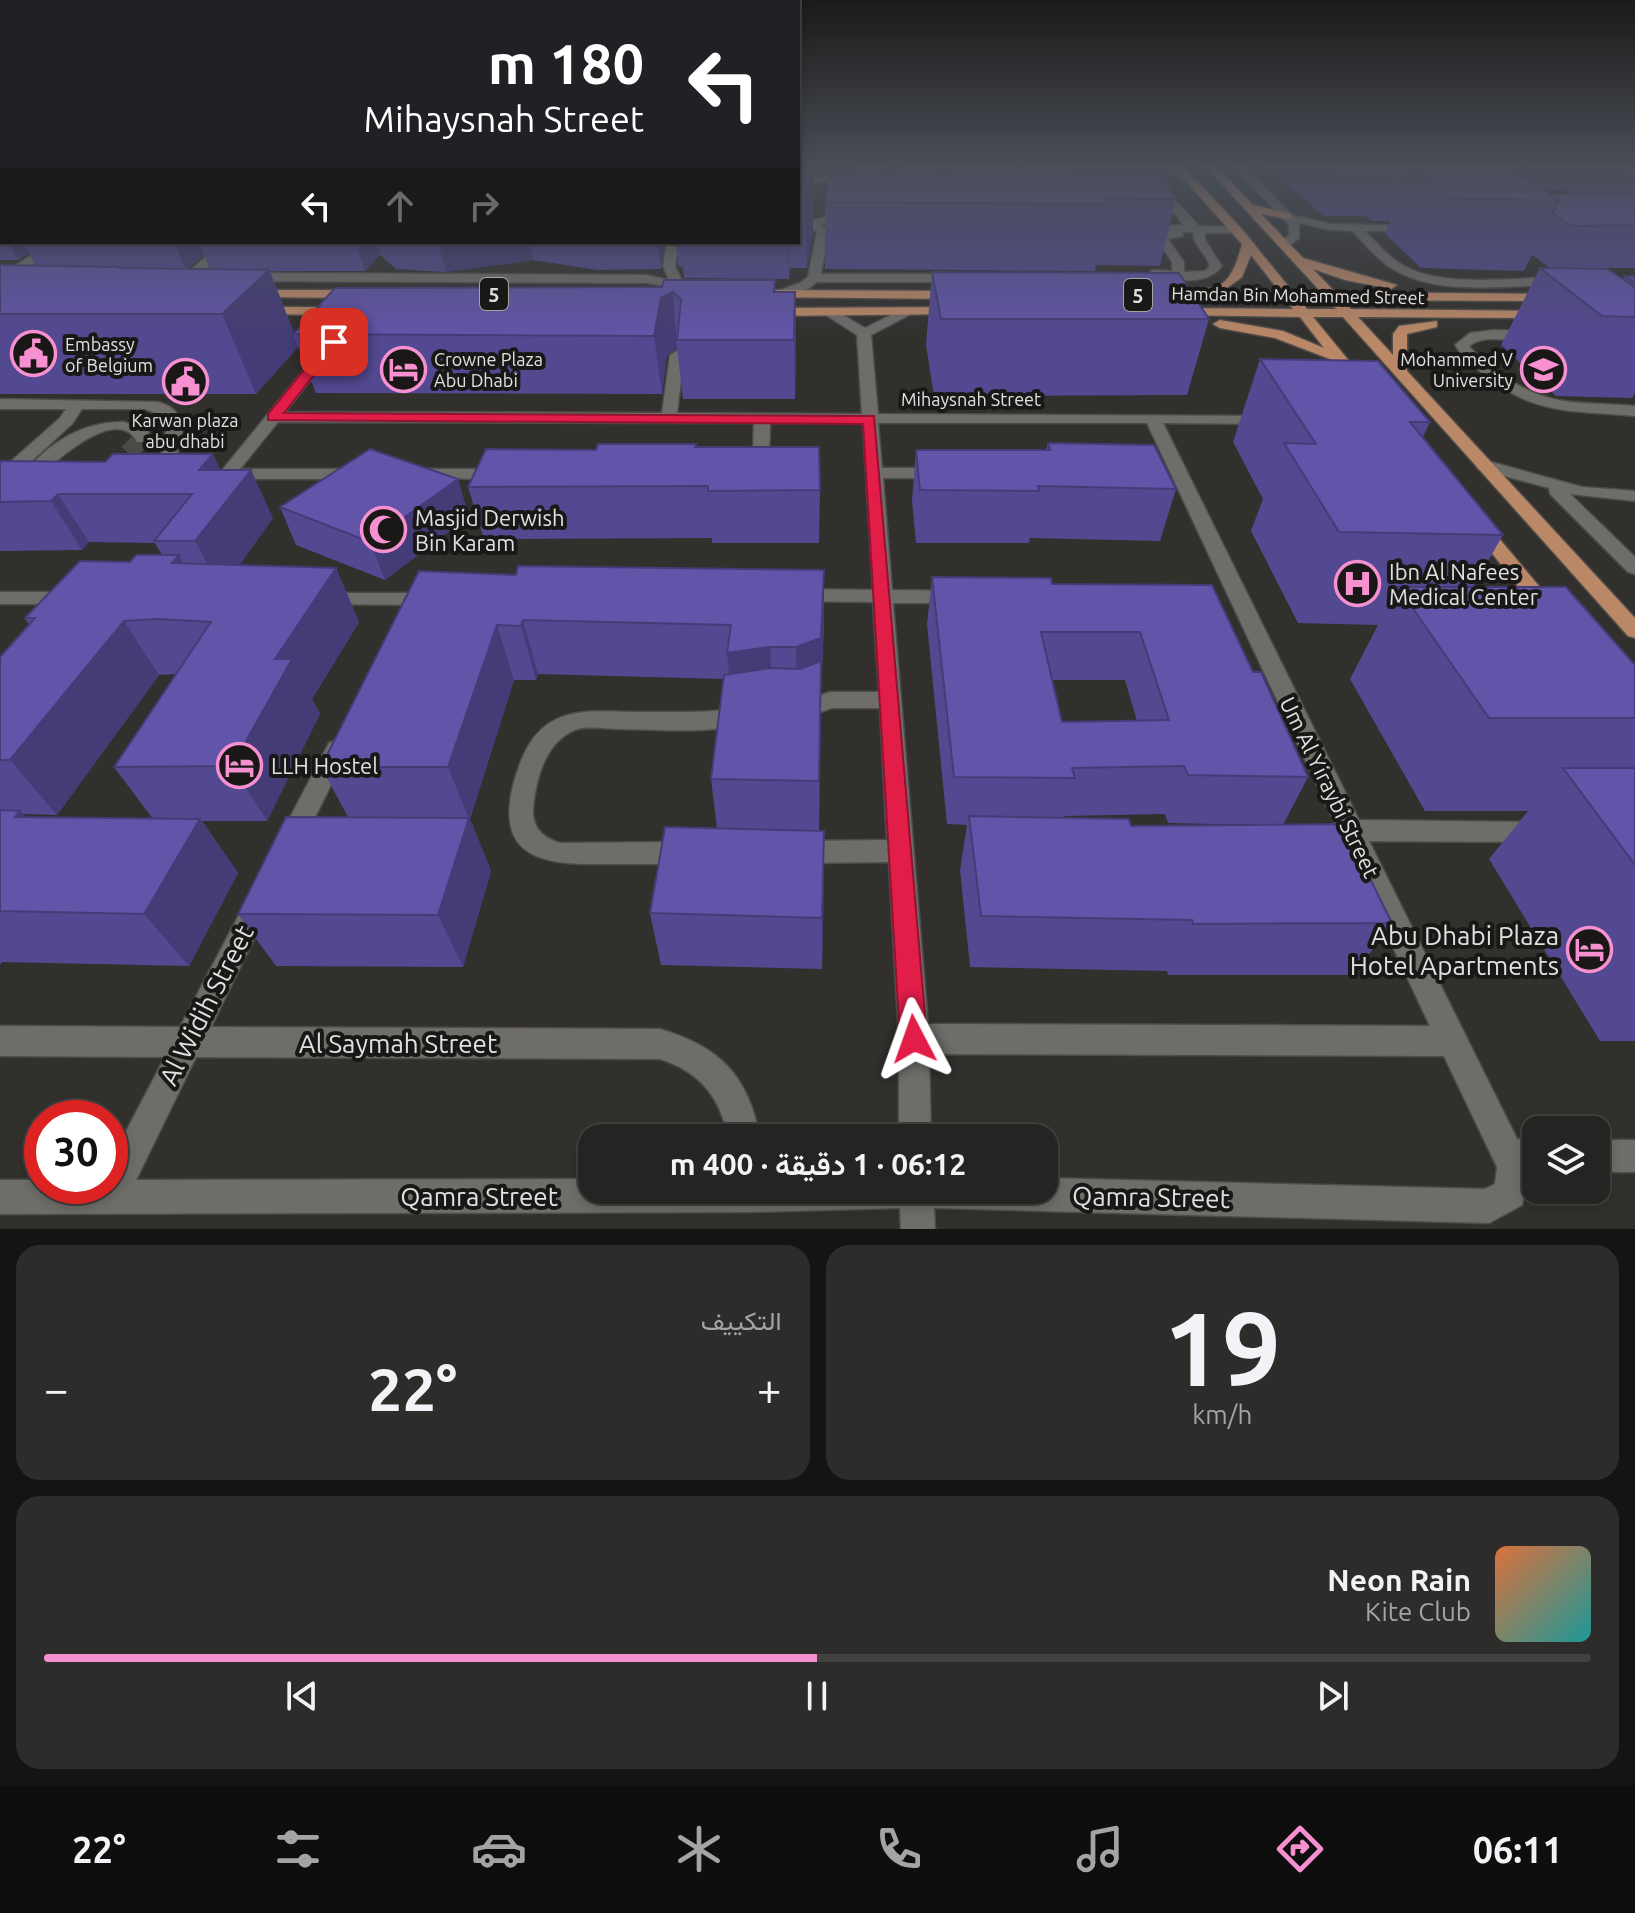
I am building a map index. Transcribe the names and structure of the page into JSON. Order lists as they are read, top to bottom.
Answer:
{
  "streets": {
    "main road": ["5", "Hamdan Bin Mohammed Street"],
    "street": [
      "Mihaysnah Street",
      "Um Al Yiraybi Street",
      "Al Widih Street",
      "Al Saymah Street",
      "Qamra Street"
    ]
  },
  "crossings": [
    ["Mihaysnah Street", "Um Al Yiraybi Street"],
    ["Um Al Yiraybi Street", "Qamra Street"],
    ["Al Widih Street", "Al Saymah Street"]
  ],
  "places": {
    "public building": ["Embassy of Belgium", "Karwan plaza abu dhabi"],
    "hotel": ["Crowne Plaza Abu Dhabi", "LLH Hostel", "Abu Dhabi Plaza Hotel Apartments"],
    "school or university": ["Mohammed V University"],
    "mosque": ["Masjid Derwish Bin Karam"],
    "hospital": ["Ibn Al Nafees Medical Center"]
  },
  "page": {
    "turn": ["180 m", "Mihaysnah Street"],
    "limit": "30",
    "trip": "06:12 · 1 دقيقة · 400 m",
    "tile": [
      ["19", "km/h"],
      "التكييف"
    ],
    "heat": ["−", "22°", "+"],
    "song": ["Neon Rain", "Kite Club"],
    "tabs": ["06:11", "22°"]
  }
}
